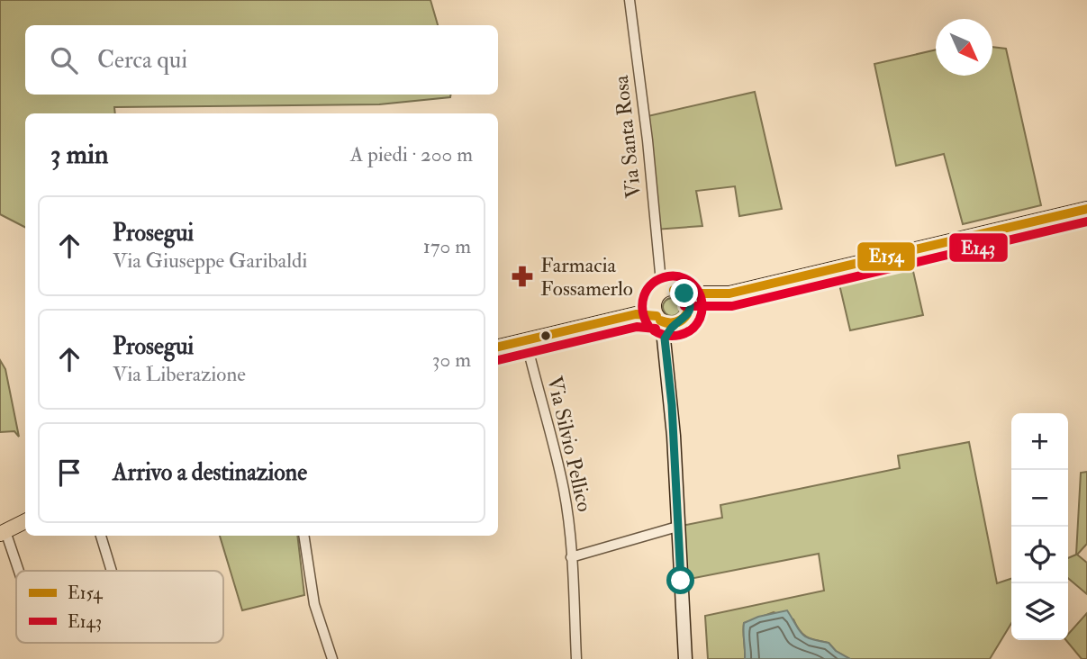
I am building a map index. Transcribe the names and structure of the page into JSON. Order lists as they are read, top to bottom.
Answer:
{
  "streets": {
    "street": ["Via Santa Rosa", "Via Silvio Pellico"]
  },
  "places": {
    "pharmacy": ["Farmacia Fossamerlo"]
  },
  "lines": ["transit line E154", "transit line E143"],
  "legend": ["E154", "E143"],
  "north": "bottom right",
  "page": {
    "search": "Cerca qui",
    "heading": ["3 min", "A piedi · 200 m"],
    "list": [
      ["Prosegui", "Via Giuseppe Garibaldi", "170 m"],
      ["Prosegui", "Via Liberazione", "30 m"],
      "Arrivo a destinazione"
    ],
    "map_buttons": ["+", "−"]
  }
}
